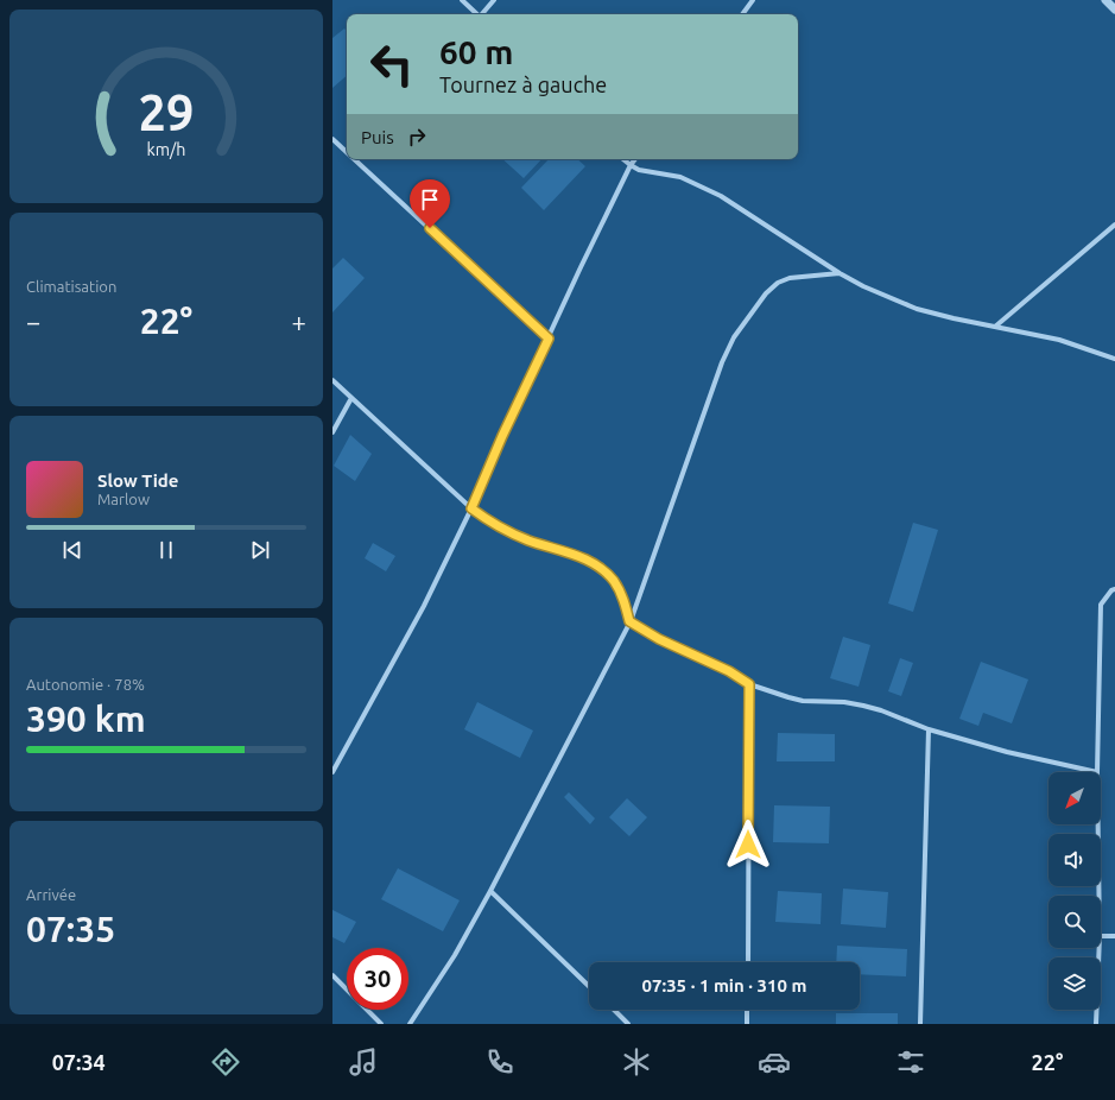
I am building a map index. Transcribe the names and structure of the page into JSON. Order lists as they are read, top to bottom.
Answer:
{
  "north": "bottom left",
  "page": {
    "turn": ["60 m", "Tournez à gauche"],
    "then": "Puis",
    "tile": [
      "Climatisation",
      ["Autonomie · 78%", "390 km"],
      ["Arrivée", "07:35"]
    ],
    "heat": ["−", "22°", "+"],
    "song": ["Slow Tide", "Marlow"],
    "limit": "30",
    "trip": "07:35 · 1 min · 310 m",
    "tabs": ["07:34", "22°"],
    "gauge": ["29", "km/h"]
  }
}
